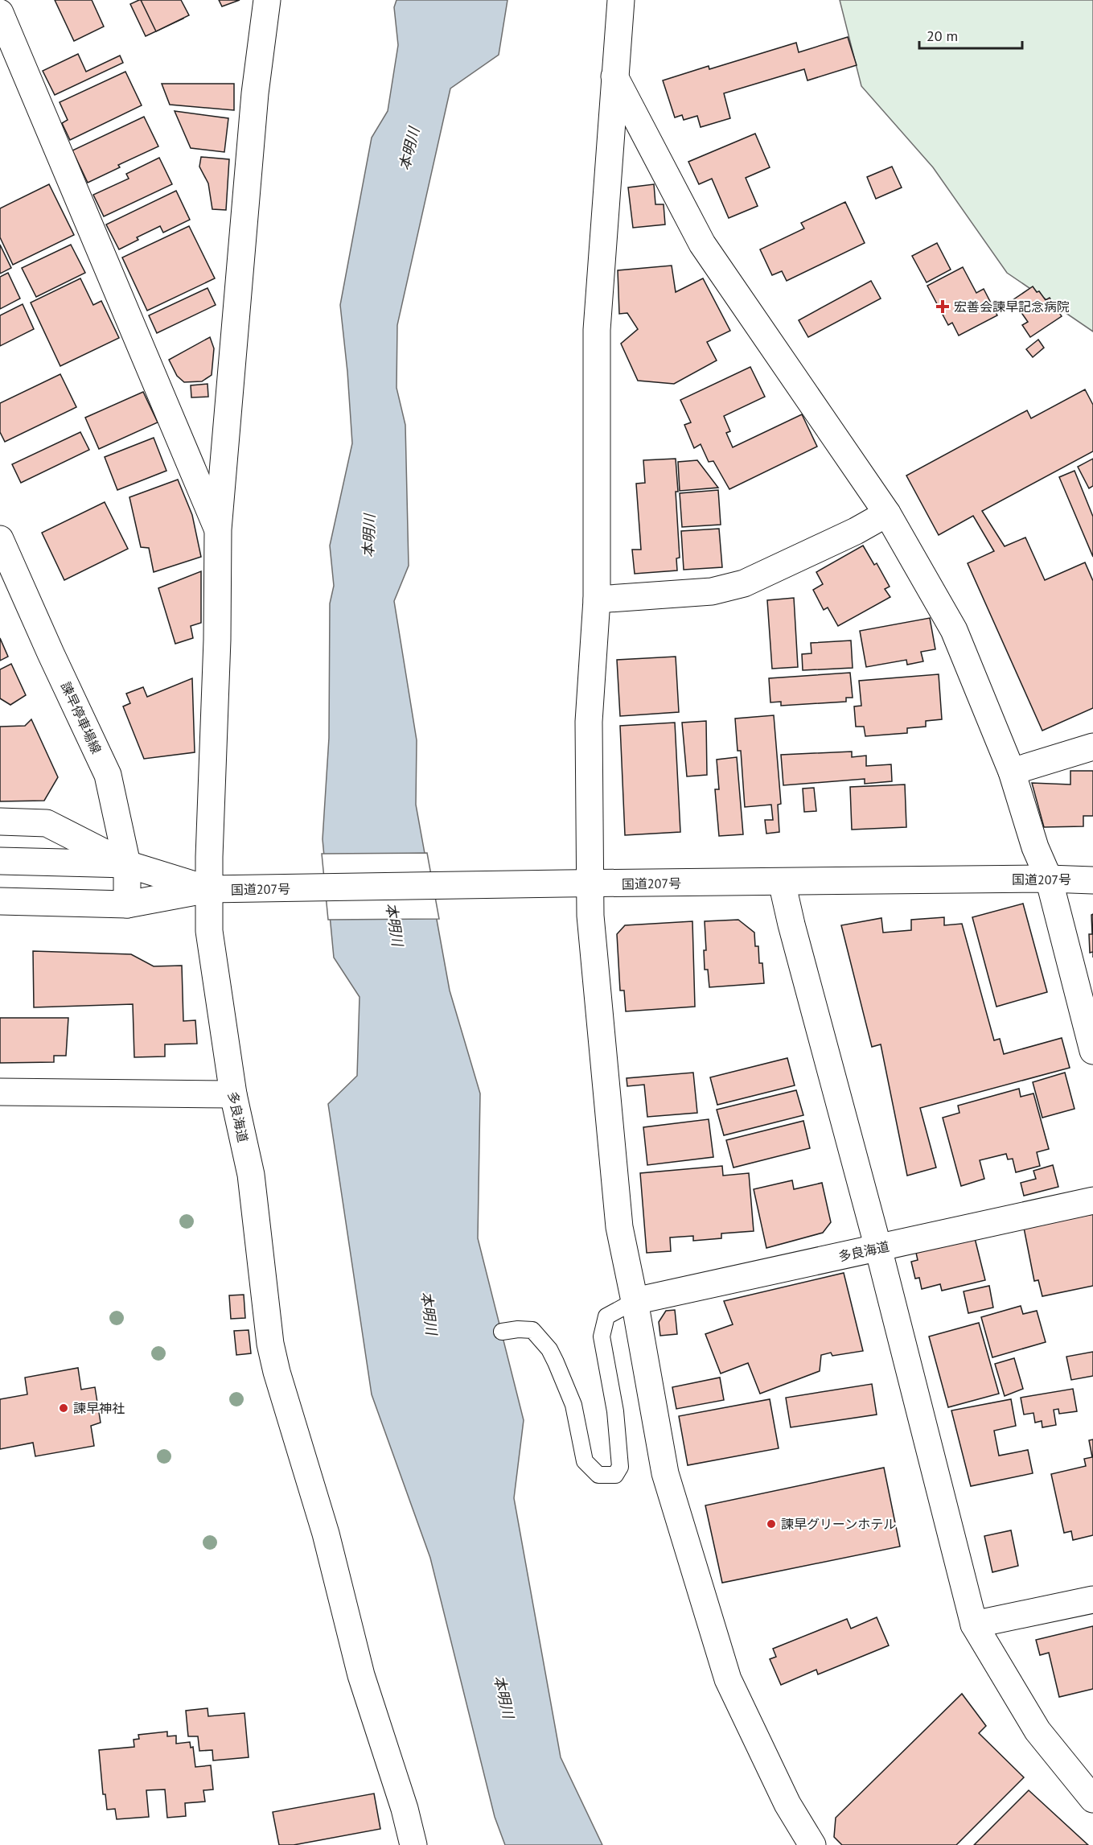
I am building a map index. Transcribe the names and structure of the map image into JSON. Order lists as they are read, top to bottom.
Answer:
{
  "streets": {
    "main road": ["諫早停車場線", "国道207号", "多良海道"]
  },
  "crossings": [
    ["諫早停車場線", "国道207号"],
    ["国道207号", "多良海道"]
  ],
  "water": ["本明川"],
  "places": {
    "health": ["宏善会諫早記念病院"],
    "other": ["諫早神社", "諫早グリーンホテル"]
  },
  "scale_bar": "20 m"
}
